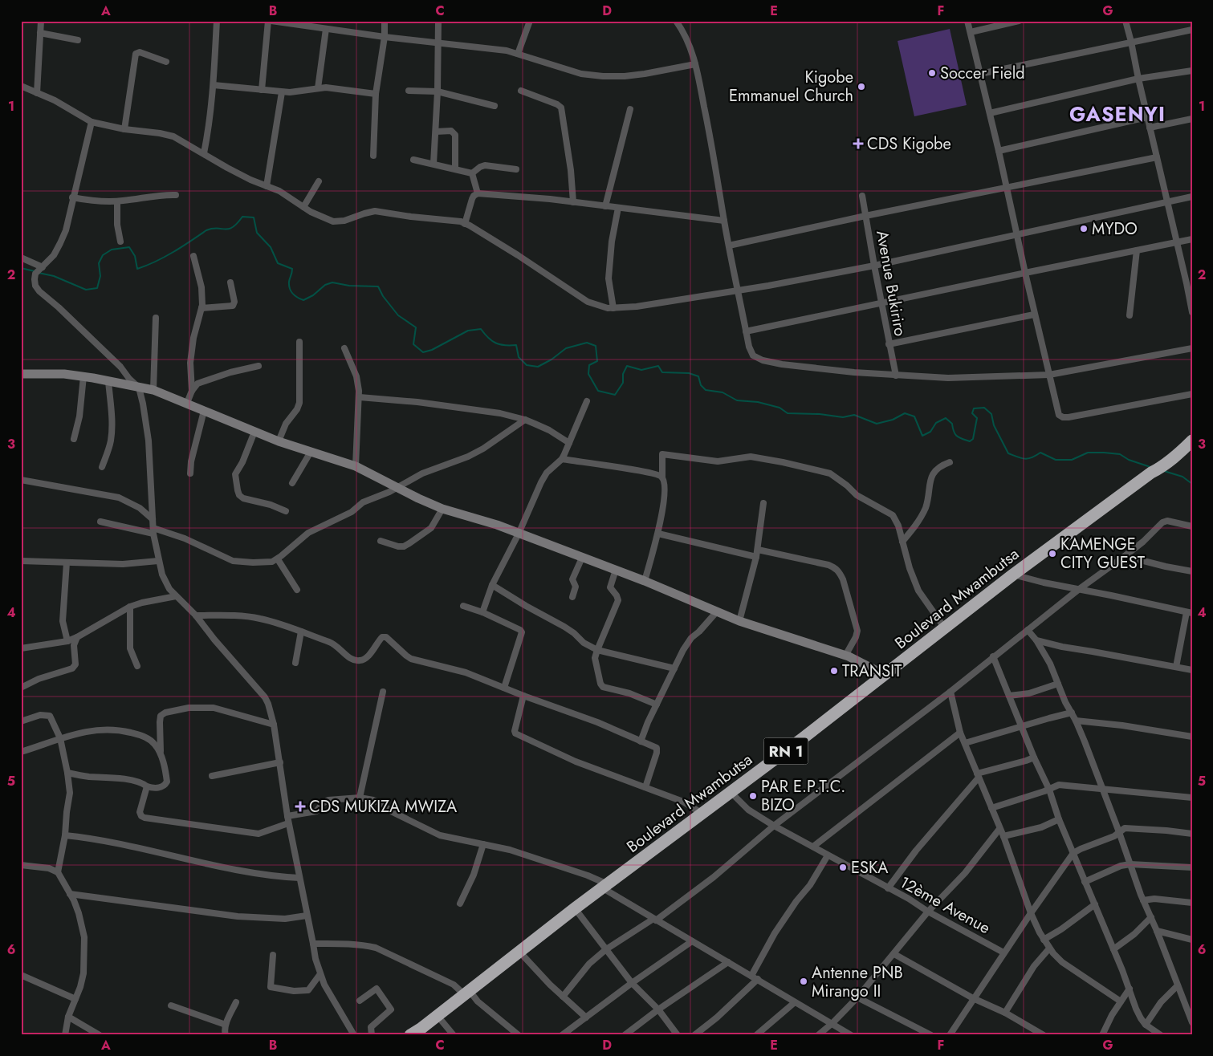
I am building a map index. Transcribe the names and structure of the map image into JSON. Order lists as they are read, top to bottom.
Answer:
{
  "streets": {
    "highway": ["Boulevard Mwambutsa", "RN 1"],
    "street": ["Avenue Bukiriro", "12ème Avenue"]
  },
  "crossings": [
    ["Boulevard Mwambutsa", "12ème Avenue"]
  ],
  "districts": ["GASENYI"],
  "places": {
    "other": [
      "Soccer Field",
      "Kigobe Emmanuel Church",
      "MYDO",
      "KAMENGE CITY GUEST",
      "TRANSIT",
      "PAR E.P.T.C. BIZO",
      "ESKA",
      "Antenne PNB Mirango II"
    ],
    "health": ["CDS Kigobe", "CDS MUKIZA MWIZA"]
  },
  "grid": {
    "columns": [
      "A",
      "B",
      "C",
      "D",
      "E",
      "F",
      "G"
    ],
    "rows": [
      "1",
      "2",
      "3",
      "4",
      "5",
      "6"
    ]
  }
}
